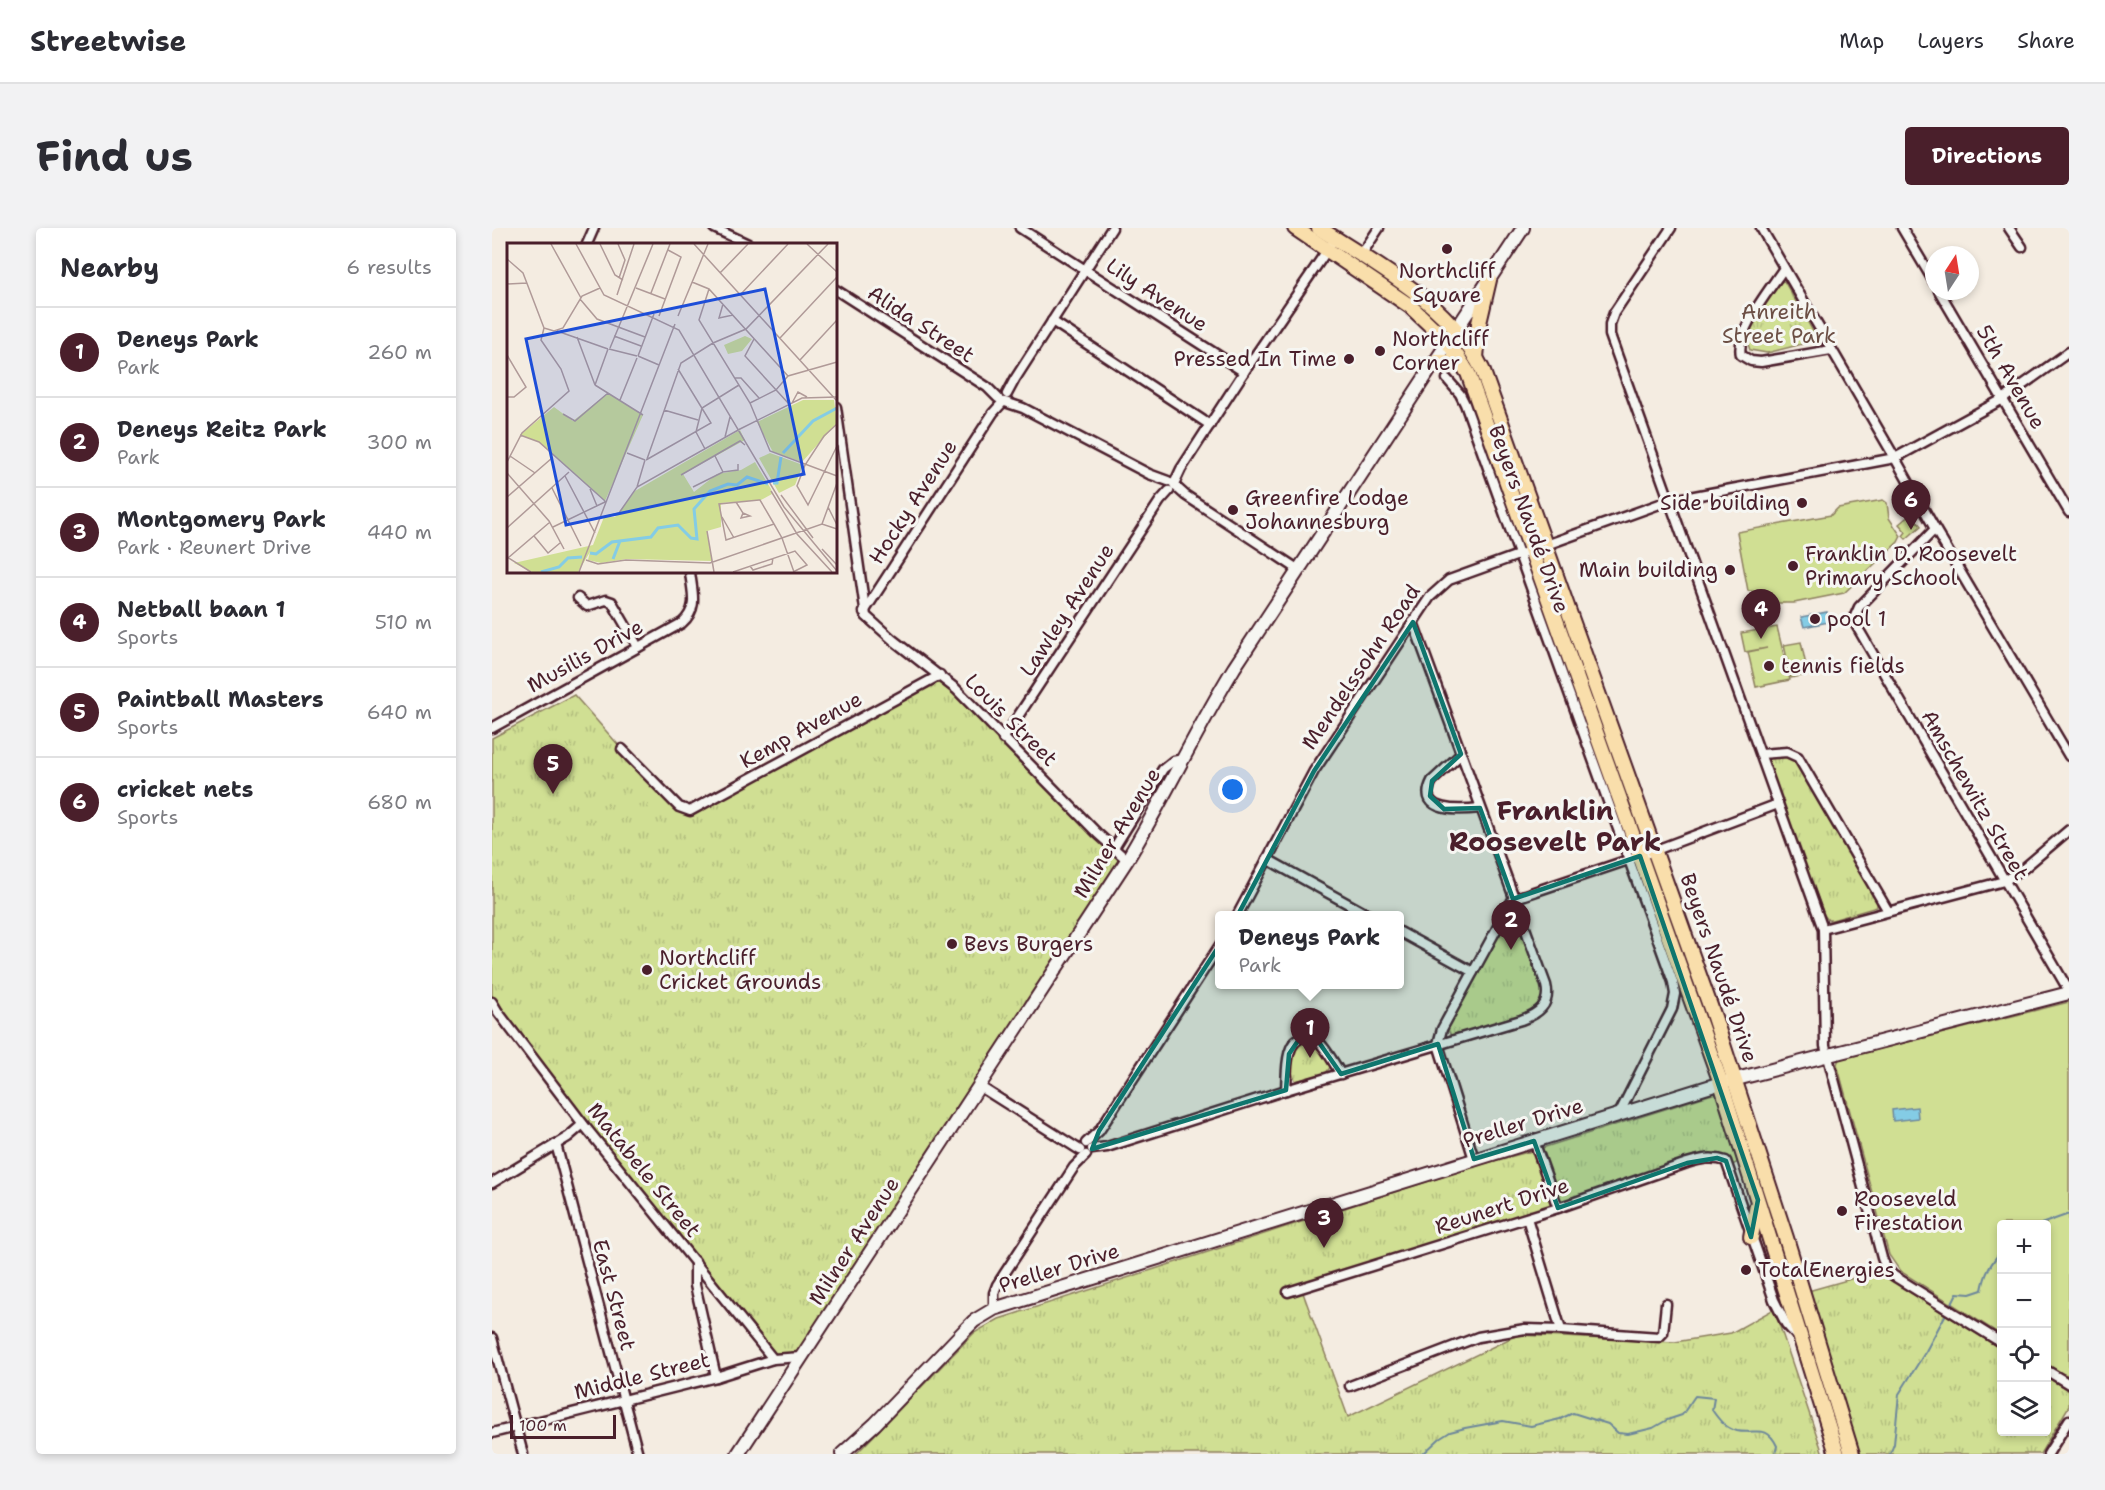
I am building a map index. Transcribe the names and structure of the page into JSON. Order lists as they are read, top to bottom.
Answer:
{
  "streets": {
    "main road": ["Beyers Naudé Drive", "Milner Avenue", "Preller Drive"],
    "street": [
      "Lily Avenue",
      "Alida Street",
      "5th Avenue",
      "Hocky Avenue",
      "Lawley Avenue",
      "Musilis Drive",
      "Mendelssohn Road",
      "Louis Street",
      "Kemp Avenue",
      "Amschewitz Street",
      "Matabele Street",
      "Reunert Drive",
      "East Street",
      "Middle Street"
    ]
  },
  "crossings": [
    ["Lily Avenue", "Hocky Avenue"],
    ["Lily Avenue", "Lawley Avenue"],
    ["Alida Street", "Hocky Avenue"],
    ["Alida Street", "Lawley Avenue"],
    ["Alida Street", "Milner Avenue"],
    ["5th Avenue", "Mendelssohn Road"],
    ["Hocky Avenue", "Louis Street"],
    ["Beyers Naudé Drive", "Lawley Avenue"],
    ["Beyers Naudé Drive", "Mendelssohn Road"],
    ["Beyers Naudé Drive", "Milner Avenue"],
    ["Beyers Naudé Drive", "Preller Drive"],
    ["Beyers Naudé Drive", "Reunert Drive"],
    ["Lawley Avenue", "Louis Street"],
    ["Louis Street", "Kemp Avenue"],
    ["Louis Street", "Milner Avenue"],
    ["Amschewitz Street", "Preller Drive"],
    ["Milner Avenue", "Middle Street"],
    ["Matabele Street", "Middle Street"],
    ["East Street", "Middle Street"]
  ],
  "districts": ["Franklin Roosevelt Park"],
  "parks": ["Anreith Street Park"],
  "places": [
    "Northcliff Square",
    "Northcliff Corner",
    "Pressed In Time",
    "Side building",
    "Greenfire Lodge Johannesburg",
    "Franklin D. Roosevelt Primary School",
    "Main building",
    "pool 1",
    "tennis fields",
    "Bevs Burgers",
    "Northcliff Cricket Grounds",
    "Rooseveld Firestation",
    "TotalEnergies"
  ],
  "scale_bar": "100 m",
  "north": "top",
  "page": {
    "header": "Streetwise",
    "nav": ["Map", "Layers", "Share"],
    "buttons": "Directions",
    "title": "Find us",
    "heading": ["Nearby", "6 results"],
    "list": [
      {
        "mark": "1",
        "name": "Deneys Park",
        "note": "Park",
        "value": "260 m"
      },
      {
        "mark": "2",
        "name": "Deneys Reitz Park",
        "note": "Park",
        "value": "300 m"
      },
      {
        "mark": "3",
        "name": "Montgomery Park",
        "note": "Park · Reunert Drive",
        "value": "440 m"
      },
      {
        "mark": "4",
        "name": "Netball baan 1",
        "note": "Sports",
        "value": "510 m"
      },
      {
        "mark": "5",
        "name": "Paintball Masters",
        "note": "Sports",
        "value": "640 m"
      },
      {
        "mark": "6",
        "name": "cricket nets",
        "note": "Sports",
        "value": "680 m"
      }
    ],
    "pins": [
      "6",
      "4",
      "5",
      "2",
      "1",
      "3"
    ],
    "popup": ["Deneys Park", "Park"],
    "map_buttons": ["+", "−"],
    "scale": "100 m"
  }
}
